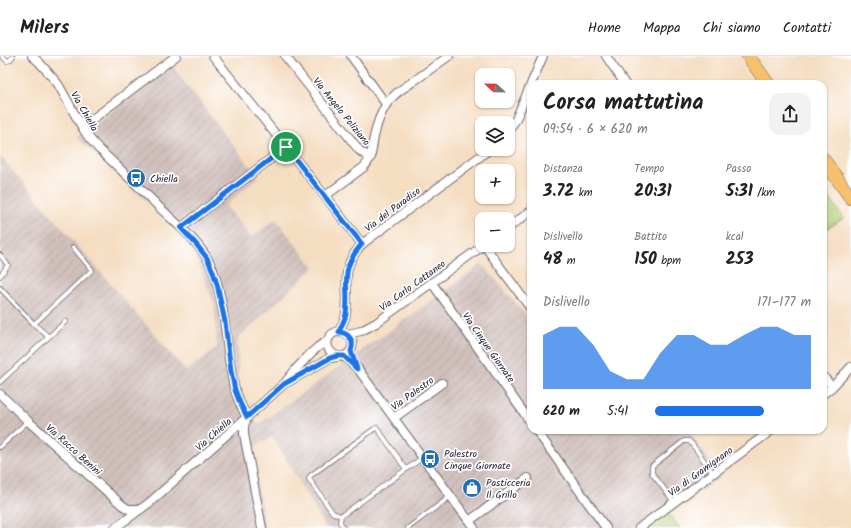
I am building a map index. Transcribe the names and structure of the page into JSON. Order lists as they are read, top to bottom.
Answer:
{
  "streets": {
    "street": [
      "Via Chiella",
      "Via Angelo Poliziano",
      "Via del Paradiso",
      "Via Carlo Cattaneo",
      "Via Cinque Giornate",
      "Via Palestro",
      "Via Rocco Benini",
      "Via di Gramignano"
    ]
  },
  "crossings": [
    ["Via Chiella", "Via Rocco Benini"],
    ["Via del Paradiso", "Via Carlo Cattaneo"],
    ["Via del Paradiso", "Via Palestro"],
    ["Via Carlo Cattaneo", "Via Cinque Giornate"],
    ["Via Carlo Cattaneo", "Via Palestro"]
  ],
  "places": {
    "bus stop": ["Chiella", "Palestro Cinque Giornate"],
    "shop": ["Pasticceria Il Grillo"]
  },
  "north": "left",
  "page": {
    "header": "Milers",
    "nav": [
      "Home",
      "Mappa",
      "Chi siamo",
      "Contatti"
    ],
    "map_buttons": ["+", "−"],
    "heading": ["Corsa mattutina", "09:54 · 6 × 620 m"],
    "stats": [
      ["Distanza", "3.72 km"],
      ["Tempo", "20:31"],
      ["Passo", "5:31 /km"],
      ["Dislivello", "48 m"],
      ["Battito", "150 bpm"],
      ["kcal", "253"]
    ],
    "chart": ["Dislivello", "171–177 m"],
    "list": [
      {
        "name": "620 m",
        "note": "5:41"
      }
    ]
  }
}
